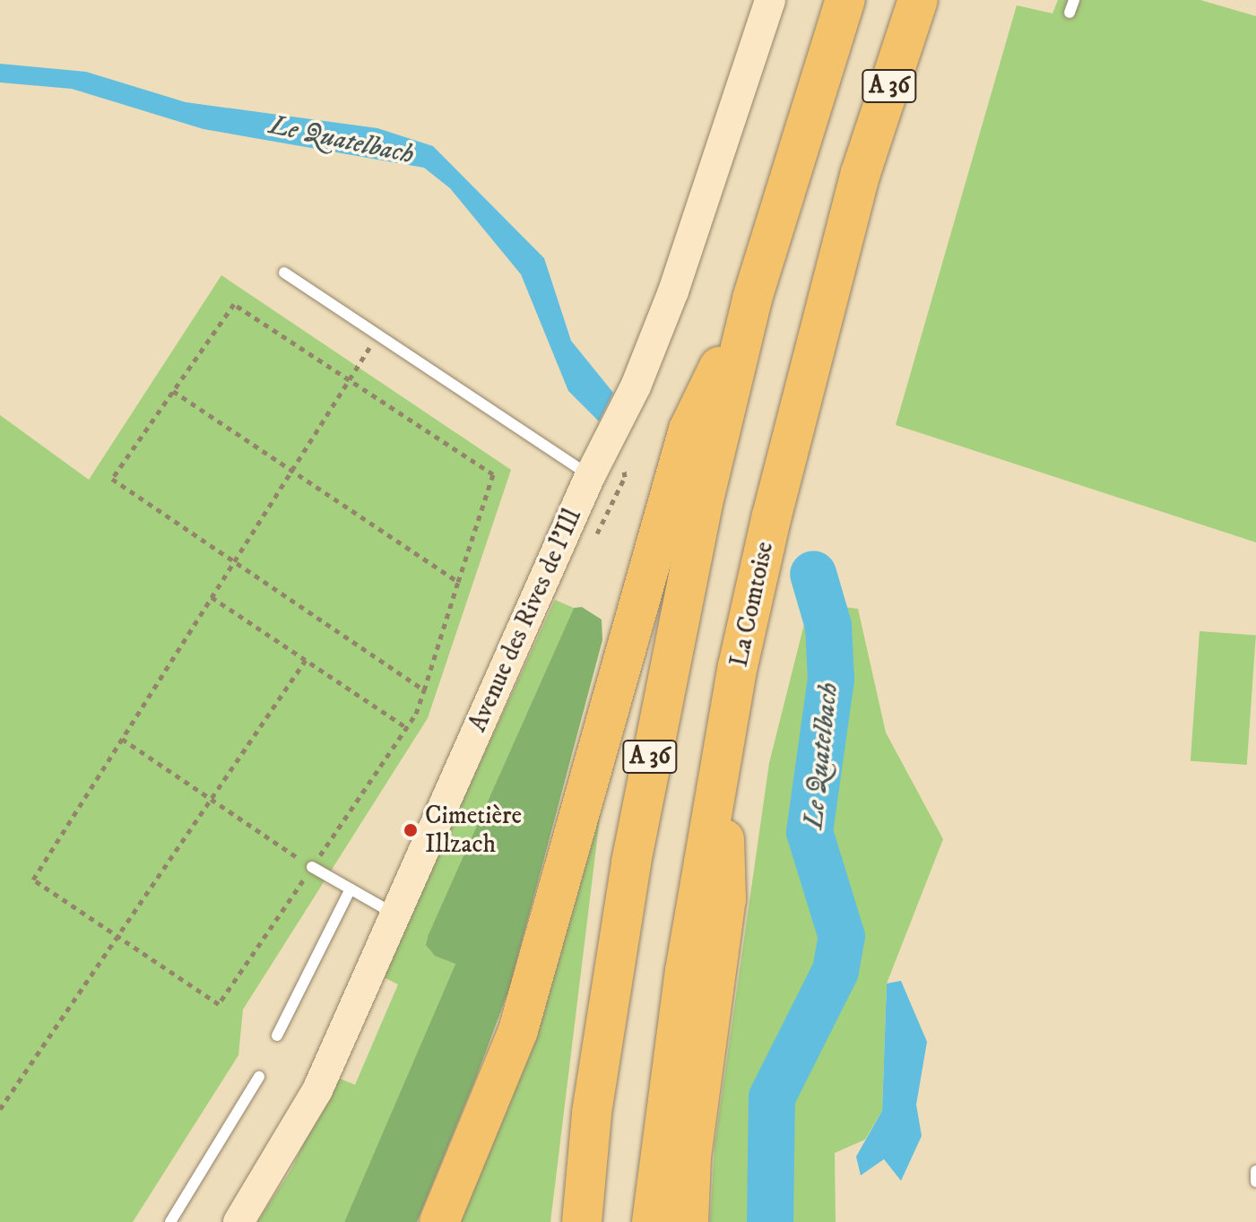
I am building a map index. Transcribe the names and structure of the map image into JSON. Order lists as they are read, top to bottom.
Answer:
{
  "streets": {
    "highway": ["A 36", "La Comtoise"],
    "street": ["Avenue des Rives de l'Ill"]
  },
  "water": ["Le Quatelbach"],
  "places": ["Cimetière Illzach"]
}
